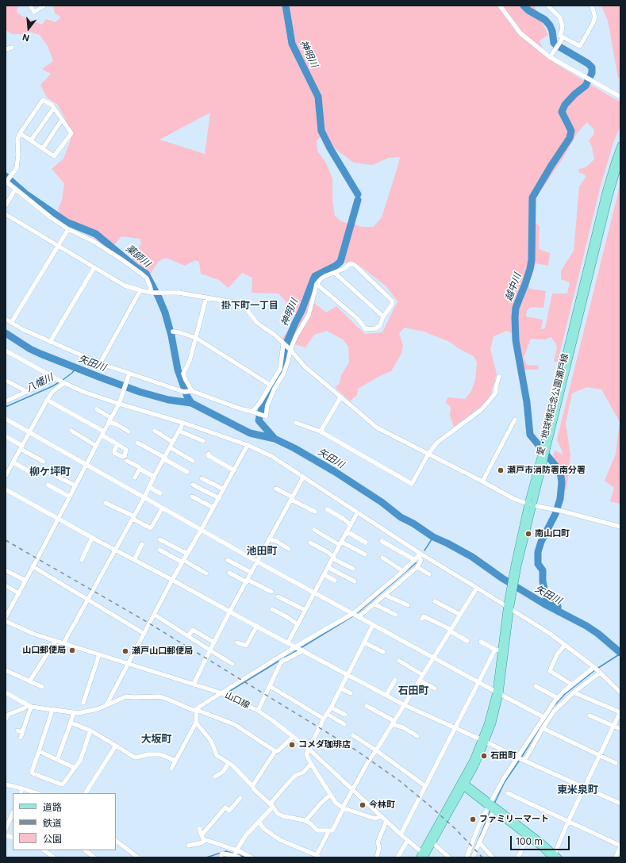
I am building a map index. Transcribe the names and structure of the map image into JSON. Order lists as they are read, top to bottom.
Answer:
{
  "streets": {
    "main road": ["愛・地球博記念公園瀬戸線"],
    "street": ["山口線"]
  },
  "crossings": [
    ["愛・地球博記念公園瀬戸線", "山口線"]
  ],
  "districts": [
    "掛下町一丁目",
    "柳ケ坪町",
    "池田町",
    "石田町",
    "大坂町",
    "東米泉町"
  ],
  "water": [
    "神明川",
    "薬師川",
    "越中川",
    "矢田川",
    "八幡川"
  ],
  "places": [
    "瀬戸市消防署南分署",
    "南山口町",
    "山口郵便局",
    "瀬戸山口郵便局",
    "コメダ珈琲店",
    "石田町",
    "今林町",
    "ファミリーマート"
  ],
  "legend": ["道路", "鉄道", "公園"],
  "scale_bar": "100 m",
  "north": "bottom"
}
